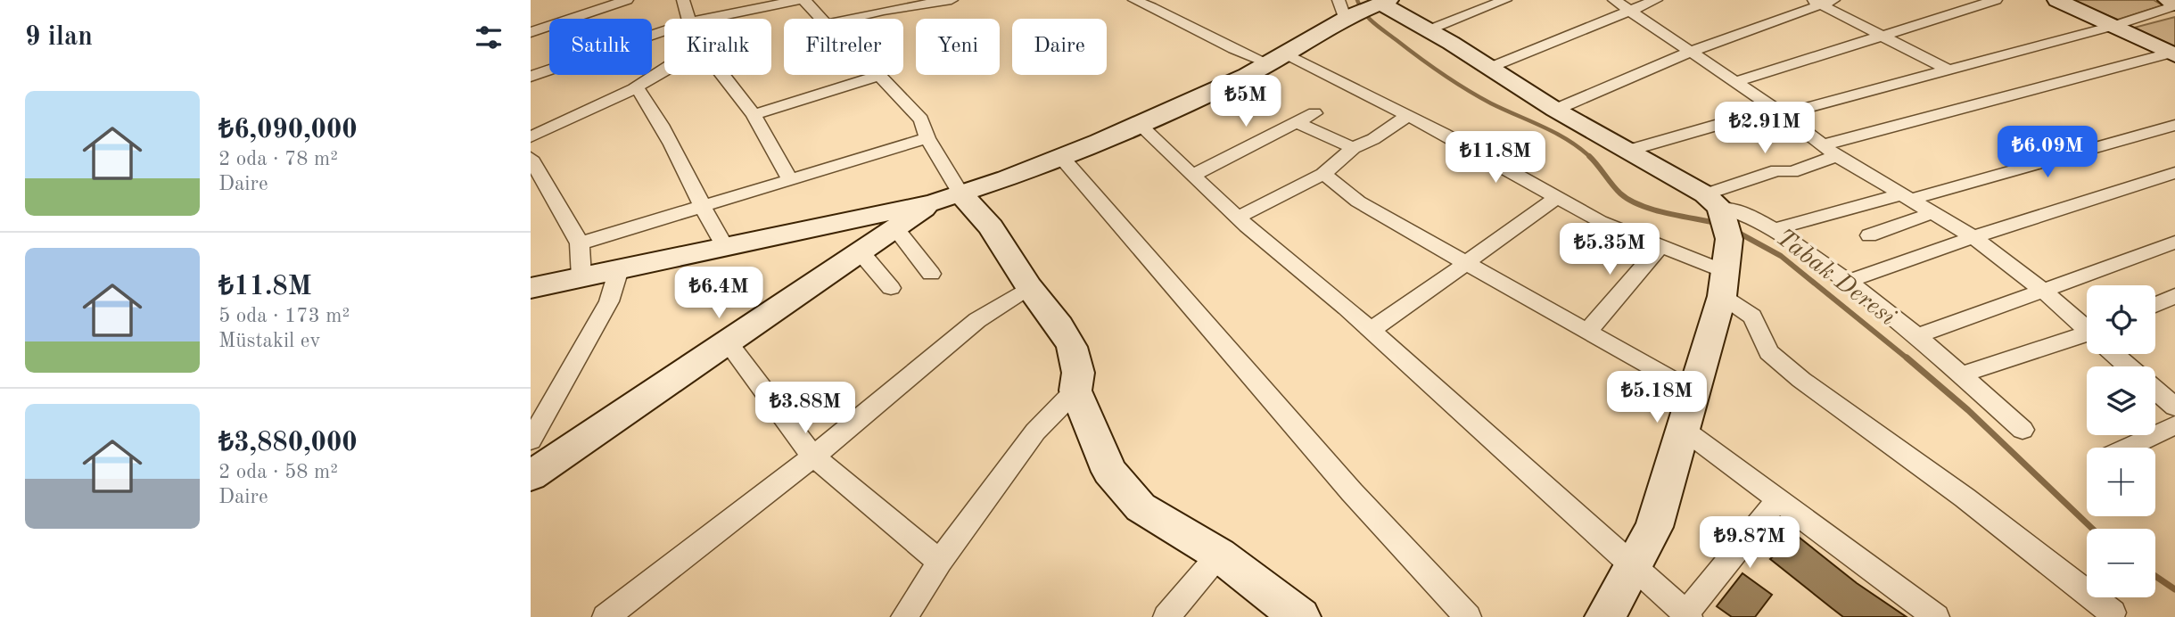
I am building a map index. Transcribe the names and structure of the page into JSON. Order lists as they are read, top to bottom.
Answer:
{
  "water": ["Tabak Deresi"],
  "page": {
    "heading": "9 ilan",
    "chip": [
      "Satılık",
      "Kiralık",
      "Filtreler",
      "Yeni",
      "Daire"
    ],
    "list": [
      {
        "name": "₺6,090,000",
        "note": "2 oda · 78 m² · Daire"
      },
      {
        "name": "₺11.8M",
        "note": "5 oda · 173 m² · Müstakil ev"
      },
      {
        "name": "₺3,880,000",
        "note": "2 oda · 58 m² · Daire"
      }
    ],
    "price": [
      "₺5M",
      "₺2.91M",
      "₺6.09M",
      "₺11.8M",
      "₺5.35M",
      "₺6.4M",
      "₺5.18M",
      "₺3.88M",
      "₺9.87M"
    ],
    "map_buttons": ["+", "−"]
  }
}
